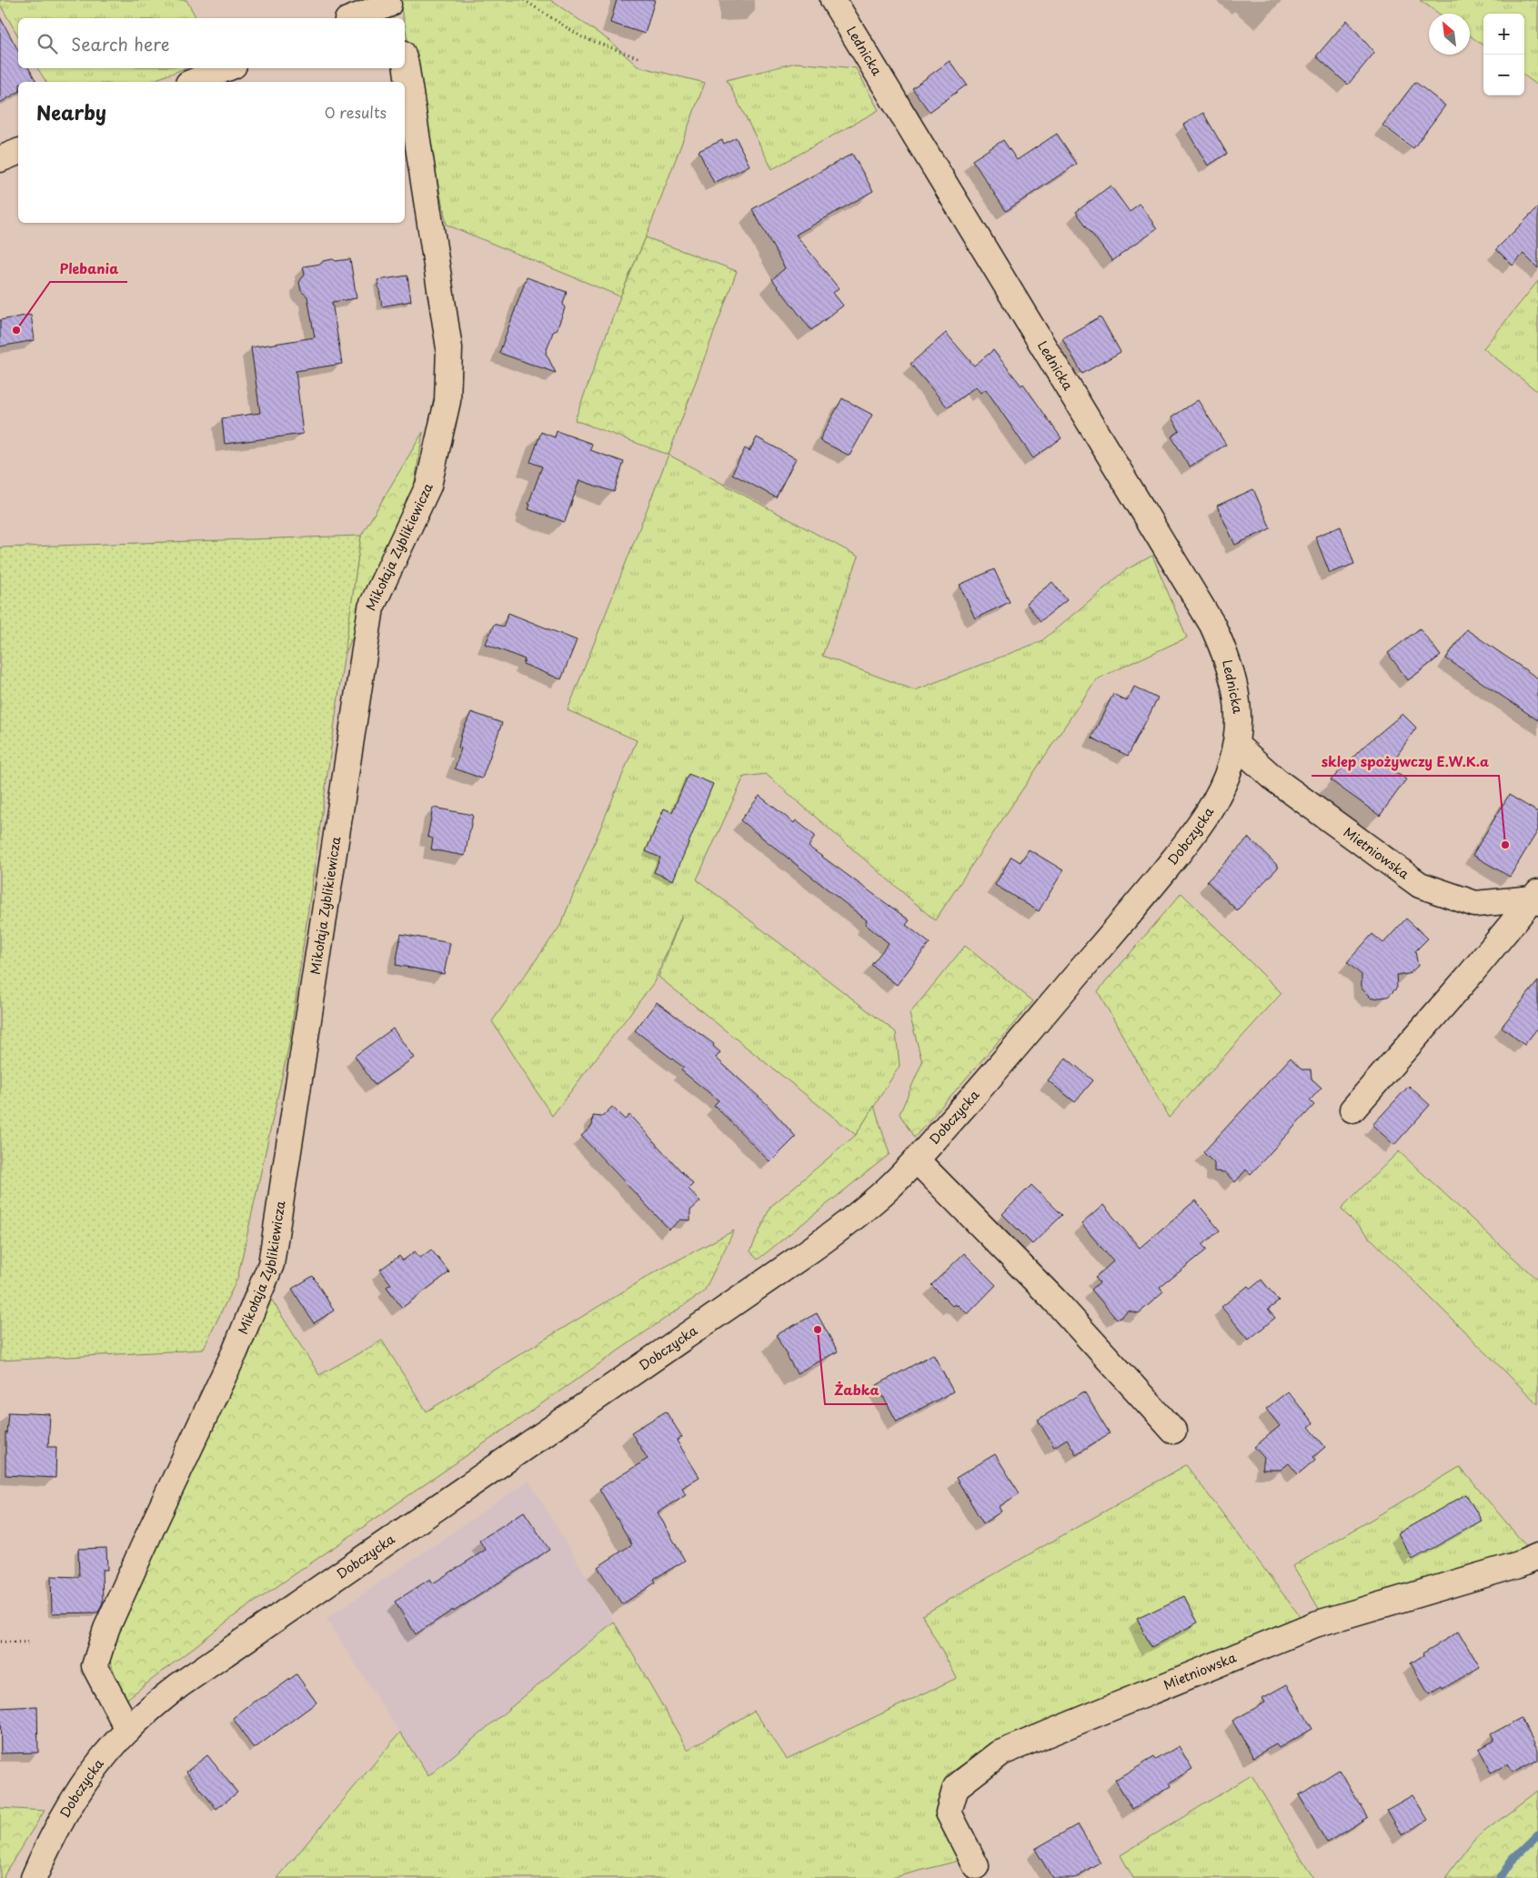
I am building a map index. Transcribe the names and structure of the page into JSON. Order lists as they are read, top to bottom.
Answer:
{
  "streets": {
    "street": [
      "Lednicka",
      "Mikołaja Zyblikiewicza",
      "Dobczycka",
      "Mietniowska"
    ]
  },
  "crossings": [
    ["Lednicka", "Dobczycka"],
    ["Lednicka", "Mietniowska"],
    ["Mikołaja Zyblikiewicza", "Dobczycka"],
    ["Dobczycka", "Mietniowska"]
  ],
  "places": ["Plebania", "sklep spożywczy E.W.K.a", "Żabka"],
  "north": "top left",
  "page": {
    "map_buttons": ["+", "−"],
    "search": "Search here",
    "heading": ["Nearby", "0 results"]
  }
}
